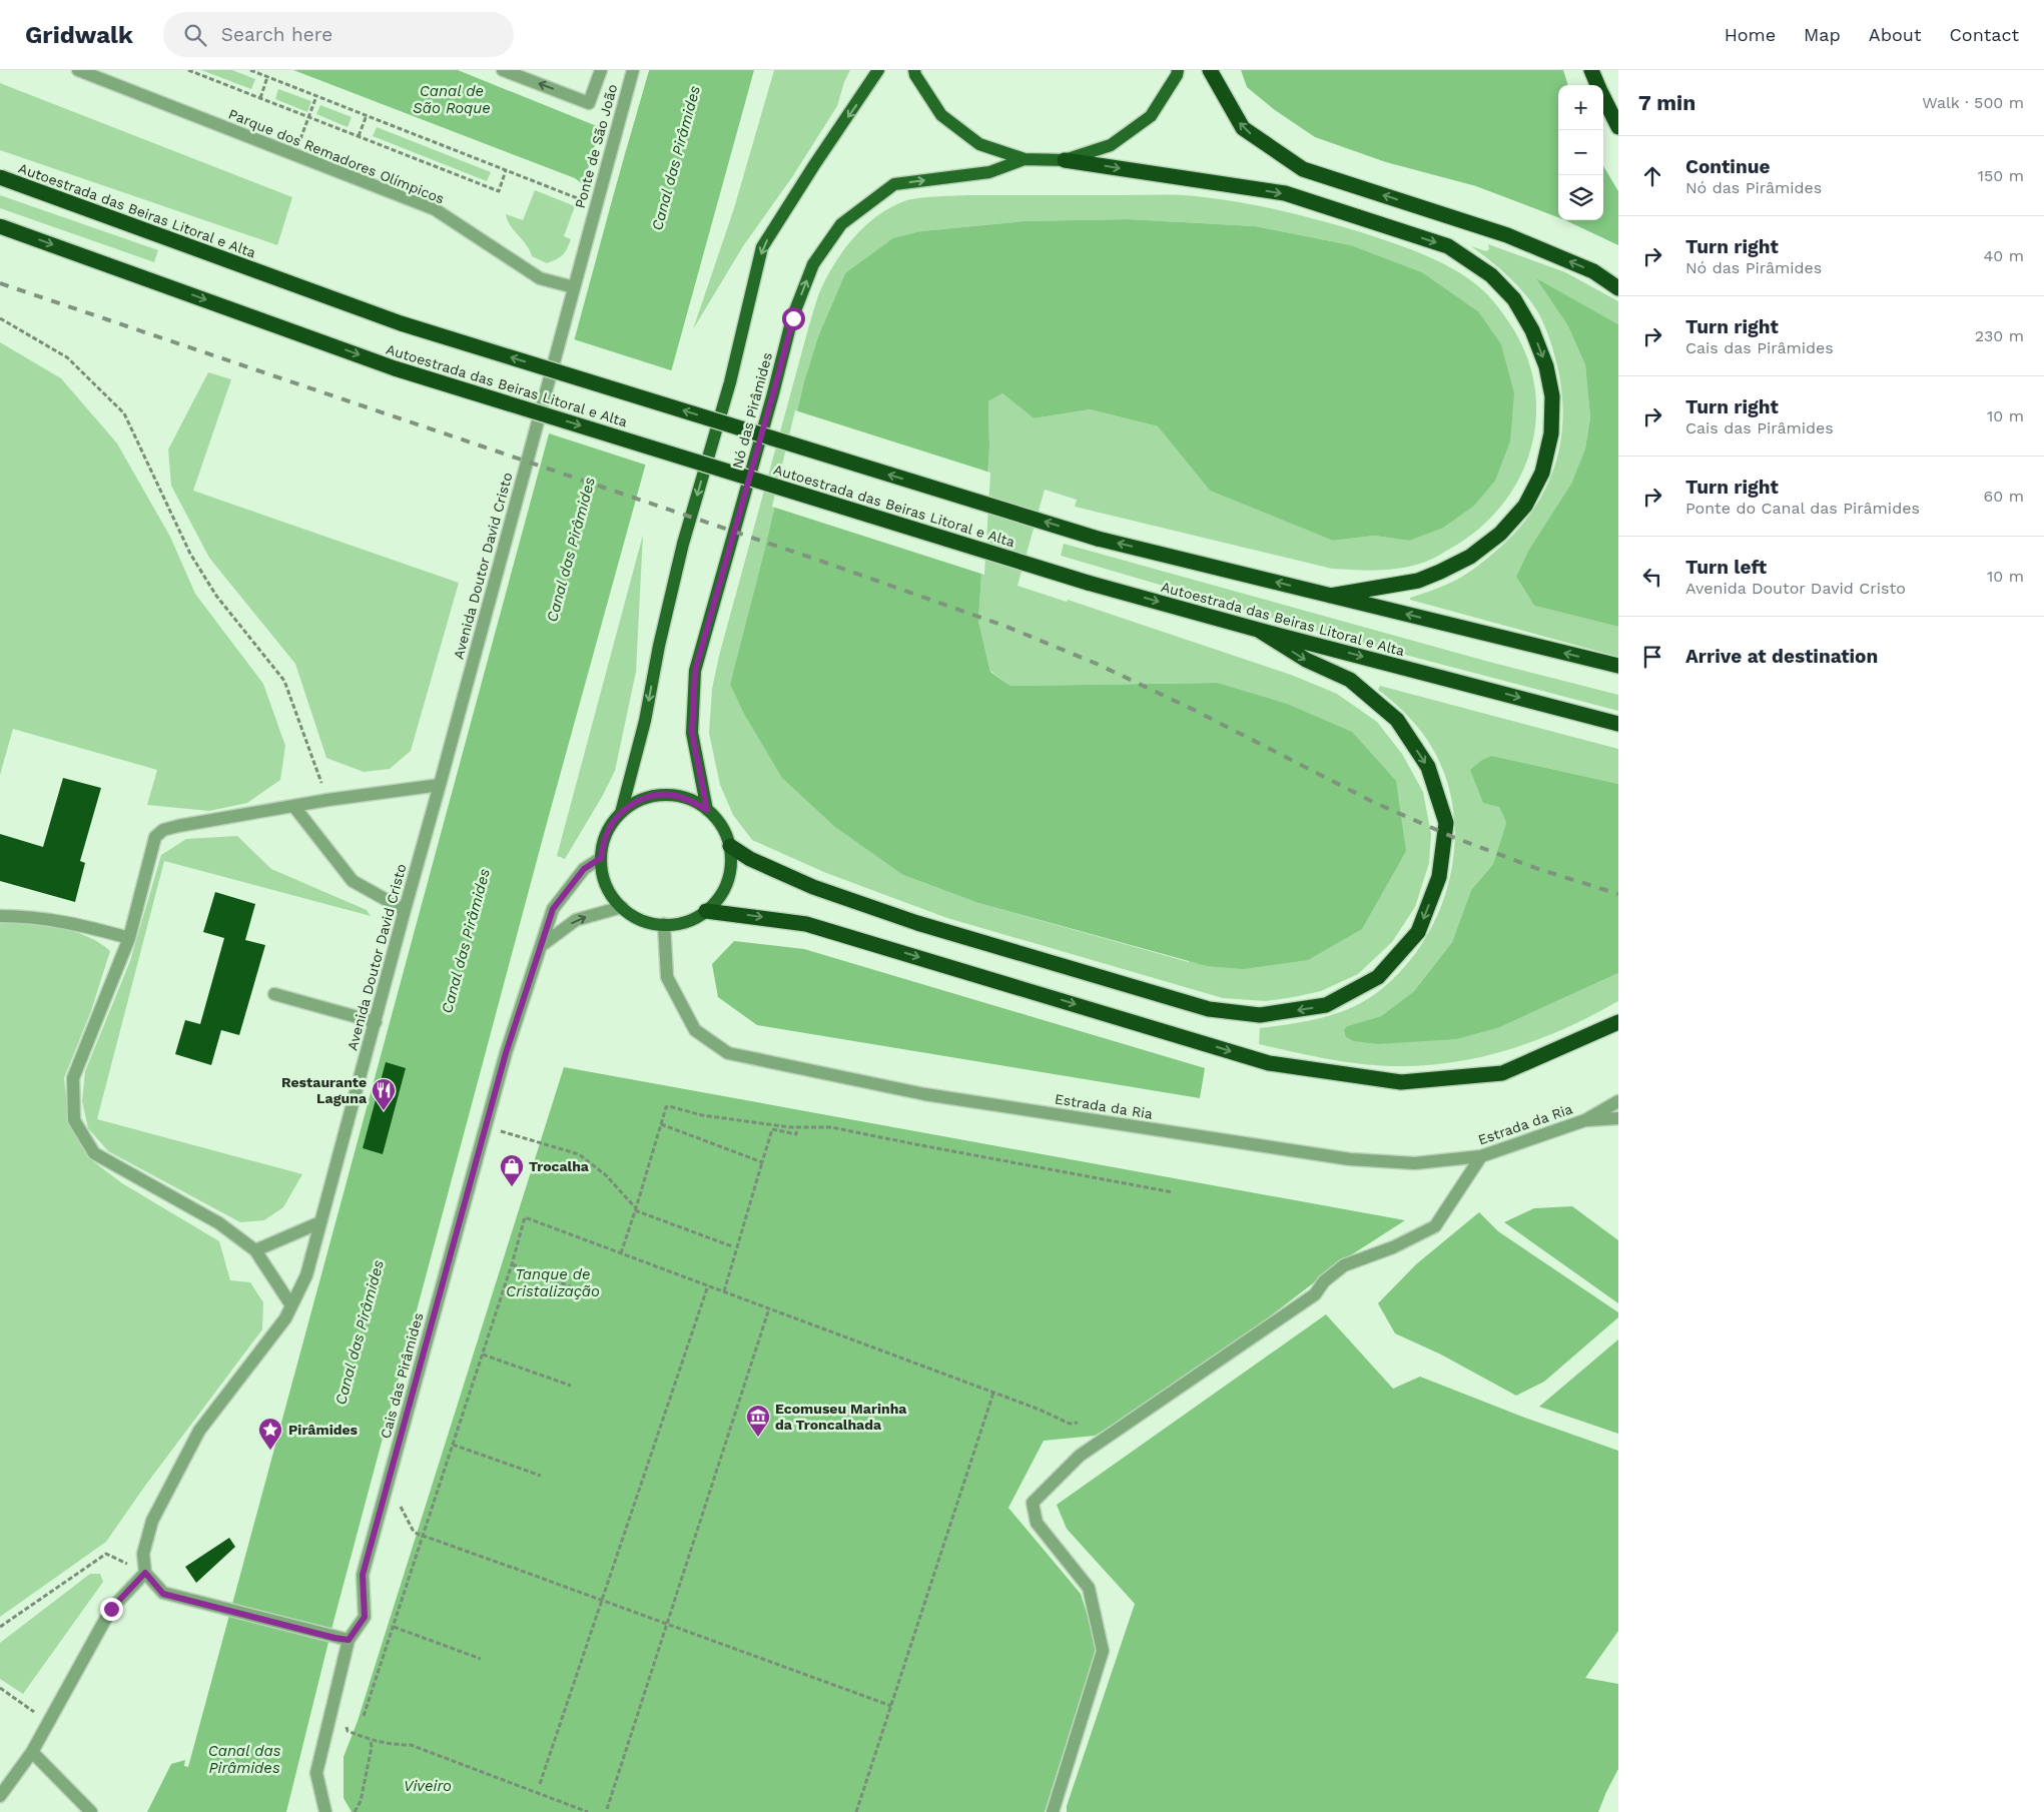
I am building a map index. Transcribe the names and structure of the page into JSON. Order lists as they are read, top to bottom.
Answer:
{
  "streets": {
    "highway": ["Autoestrada das Beiras Litoral e Alta"],
    "main road": ["Nó das Pirâmides"],
    "street": [
      "Ponte de São João",
      "Parque dos Remadores Olímpicos",
      "Avenida Doutor David Cristo",
      "Estrada da Ria",
      "Cais das Pirâmides"
    ]
  },
  "crossings": [
    ["Ponte de São João", "Avenida Doutor David Cristo"],
    ["Parque dos Remadores Olímpicos", "Avenida Doutor David Cristo"],
    ["Nó das Pirâmides", "Estrada da Ria"],
    ["Nó das Pirâmides", "Cais das Pirâmides"],
    ["Estrada da Ria", "Cais das Pirâmides"]
  ],
  "water": [
    "Canal de São Roque",
    "Canal das Pirâmides",
    "Tanque de Cristalização",
    "Viveiro"
  ],
  "places": {
    "restaurant": ["Restaurante Laguna"],
    "shop": ["Trocalha"],
    "museum": ["Ecomuseu Marinha da Troncalhada"],
    "place": ["Pirâmides"]
  },
  "page": {
    "header": "Gridwalk",
    "search": "Search here",
    "nav": [
      "Home",
      "Map",
      "About",
      "Contact"
    ],
    "heading": ["7 min", "Walk · 500 m"],
    "map_buttons": ["+", "−"],
    "list": [
      ["Continue", "Nó das Pirâmides", "150 m"],
      ["Turn right", "Nó das Pirâmides", "40 m"],
      ["Turn right", "Cais das Pirâmides", "230 m"],
      ["Turn right", "Cais das Pirâmides", "10 m"],
      ["Turn right", "Ponte do Canal das Pirâmides", "60 m"],
      ["Turn left", "Avenida Doutor David Cristo", "10 m"],
      "Arrive at destination"
    ]
  }
}
